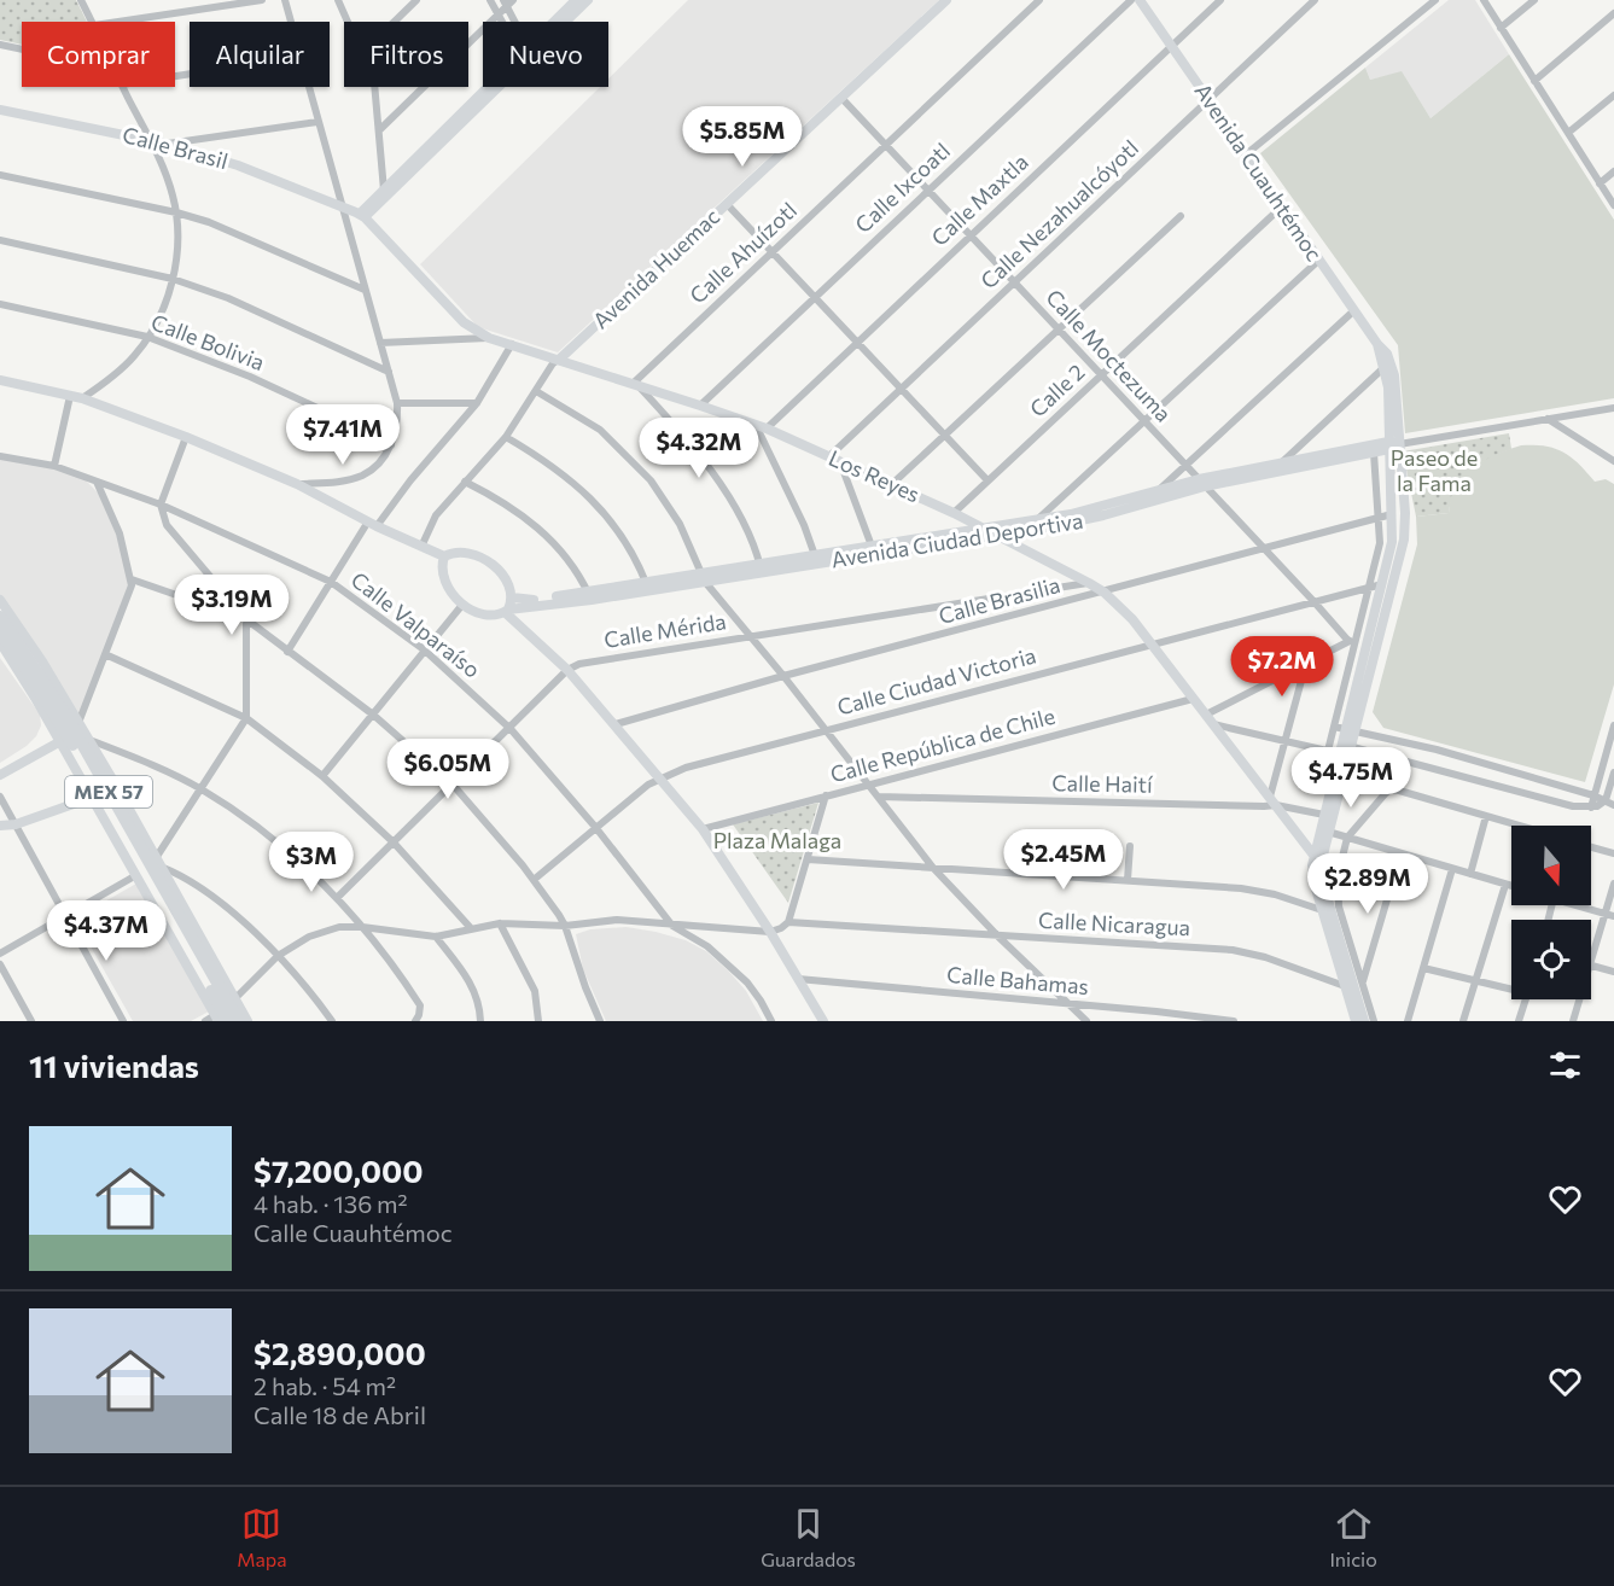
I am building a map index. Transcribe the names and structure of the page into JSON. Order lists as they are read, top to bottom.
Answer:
{
  "streets": {
    "highway": ["MEX 57"],
    "street": [
      "Calle Brasil",
      "Avenida Cuauhtémoc",
      "Calle Ixcoatl",
      "Calle Maxtla",
      "Calle Nezahualcóyotl",
      "Calle Ahuízotl",
      "Avenida Huemac",
      "Calle Bolivia",
      "Calle Moctezuma",
      "Calle 2",
      "Los Reyes",
      "Avenida Ciudad Deportiva",
      "Calle Brasilia",
      "Calle Valparaíso",
      "Calle Mérida",
      "Calle Ciudad Victoria",
      "Calle República de Chile",
      "Calle Haití",
      "Calle Nicaragua",
      "Calle Bahamas"
    ]
  },
  "crossings": [
    ["Calle Brasil", "Los Reyes"],
    ["Avenida Cuauhtémoc", "Calle Maxtla"],
    ["Avenida Cuauhtémoc", "Calle Nezahualcóyotl"],
    ["Avenida Cuauhtémoc", "Calle 2"],
    ["Avenida Cuauhtémoc", "Avenida Ciudad Deportiva"],
    ["Calle Ixcoatl", "Calle Moctezuma"],
    ["Calle Ixcoatl", "Los Reyes"],
    ["Calle Maxtla", "Calle Moctezuma"],
    ["Calle Maxtla", "Los Reyes"],
    ["Calle Nezahualcóyotl", "Calle Moctezuma"],
    ["Calle Nezahualcóyotl", "Los Reyes"],
    ["Calle Ahuízotl", "Calle Moctezuma"],
    ["Calle Ahuízotl", "Los Reyes"],
    ["Avenida Huemac", "Calle Moctezuma"],
    ["Avenida Huemac", "Los Reyes"],
    ["Calle Moctezuma", "Calle 2"],
    ["Calle Moctezuma", "Avenida Ciudad Deportiva"],
    ["Calle Moctezuma", "Calle Brasilia"],
    ["Calle Moctezuma", "Calle Ciudad Victoria"],
    ["Calle 2", "Los Reyes"],
    ["Los Reyes", "Avenida Ciudad Deportiva"],
    ["Los Reyes", "Calle Brasilia"],
    ["Los Reyes", "Calle Mérida"],
    ["Los Reyes", "Calle Ciudad Victoria"],
    ["Los Reyes", "Calle República de Chile"],
    ["Los Reyes", "Calle Haití"],
    ["Calle Valparaíso", "Calle Mérida"],
    ["Calle Valparaíso", "Calle Ciudad Victoria"]
  ],
  "parks": ["Paseo de la Fama", "Plaza Malaga"],
  "north": "bottom",
  "page": {
    "chip": [
      "Comprar",
      "Alquilar",
      "Filtros",
      "Nuevo"
    ],
    "price": [
      "$5.85M",
      "$7.41M",
      "$4.32M",
      "$3.19M",
      "$7.2M",
      "$6.05M",
      "$4.75M",
      "$2.45M",
      "$3M",
      "$2.89M",
      "$4.37M"
    ],
    "heading": "11 viviendas",
    "list": [
      {
        "name": "$7,200,000",
        "note": "4 hab. · 136 m² · Calle Cuauhtémoc"
      },
      {
        "name": "$2,890,000",
        "note": "2 hab. · 54 m² · Calle 18 de Abril"
      }
    ],
    "tabs": ["Mapa", "Guardados", "Inicio"]
  }
}
